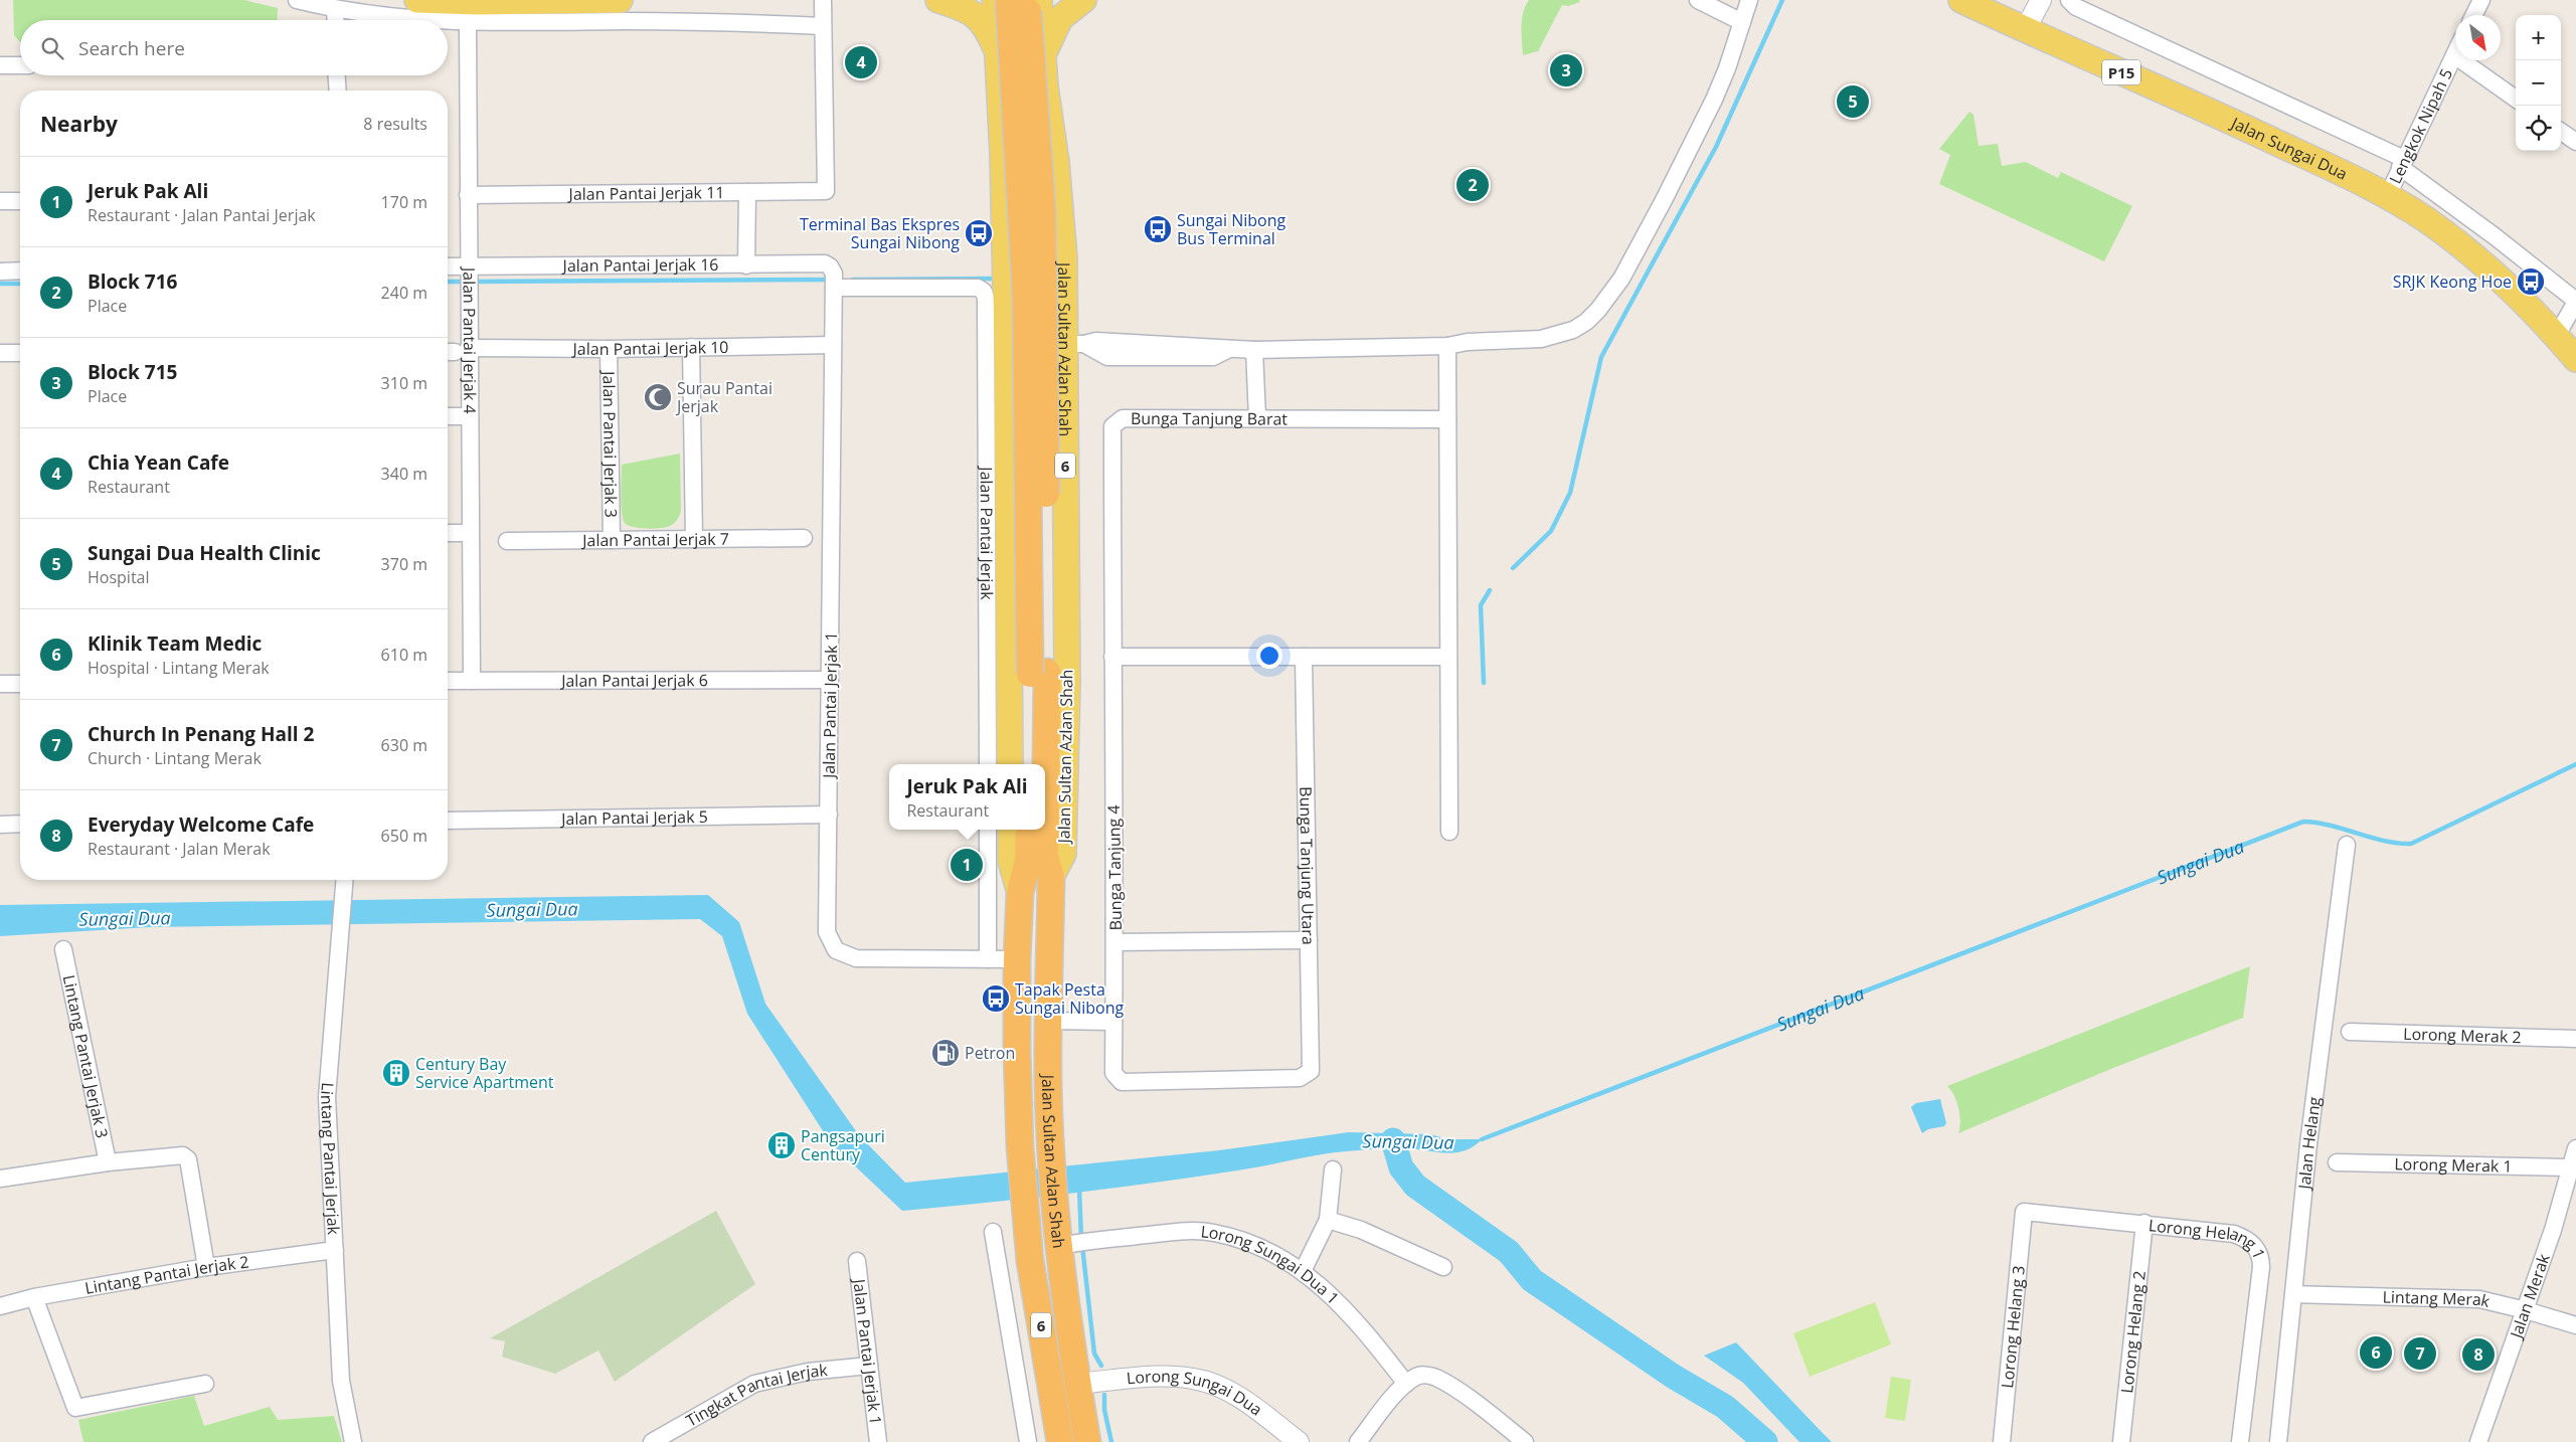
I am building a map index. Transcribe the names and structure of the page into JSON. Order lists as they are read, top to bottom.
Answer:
{
  "streets": {
    "highway": ["Jalan Sultan Azlan Shah", "6"],
    "main road": ["P15", "Jalan Sungai Dua"],
    "street": [
      "Lengkok Nipah 5",
      "Jalan Pantai Jerjak 11",
      "Jalan Pantai Jerjak 16",
      "Jalan Pantai Jerjak 4",
      "Jalan Pantai Jerjak 10",
      "Bunga Tanjung Barat",
      "Jalan Pantai Jerjak 3",
      "Jalan Pantai Jerjak",
      "Jalan Pantai Jerjak 7",
      "Jalan Pantai Jerjak 6",
      "Jalan Pantai Jerjak 1",
      "Jalan Pantai Jerjak 5",
      "Bunga Tanjung Utara",
      "Bunga Tanjung 4",
      "Lorong Merak 2",
      "Lintang Pantai Jerjak 3",
      "Jalan Helang",
      "Lintang Pantai Jerjak",
      "Lorong Merak 1",
      "Lorong Helang 1",
      "Lorong Sungai Dua 1",
      "Lintang Pantai Jerjak 2",
      "Jalan Merak",
      "Lintang Merak",
      "Lorong Helang 3",
      "Lorong Helang 2",
      "Tingkat Pantai Jerjak",
      "Lorong Sungai Dua"
    ]
  },
  "crossings": [
    ["Lengkok Nipah 5", "Jalan Sungai Dua"],
    ["Jalan Pantai Jerjak 11", "Jalan Pantai Jerjak 4"],
    ["Jalan Pantai Jerjak 16", "Jalan Pantai Jerjak 4"],
    ["Jalan Pantai Jerjak 16", "Jalan Pantai Jerjak"],
    ["Jalan Pantai Jerjak 16", "Jalan Pantai Jerjak 1"],
    ["Jalan Pantai Jerjak 4", "Jalan Pantai Jerjak 10"],
    ["Jalan Pantai Jerjak 4", "Jalan Pantai Jerjak 6"],
    ["Jalan Pantai Jerjak 10", "Jalan Pantai Jerjak 3"],
    ["Jalan Pantai Jerjak 10", "Jalan Pantai Jerjak 1"],
    ["Jalan Sultan Azlan Shah", "Jalan Pantai Jerjak 1"],
    ["Jalan Sultan Azlan Shah", "Lorong Sungai Dua 1"],
    ["Jalan Sultan Azlan Shah", "Lorong Sungai Dua"],
    ["Bunga Tanjung Barat", "Bunga Tanjung 4"],
    ["Jalan Pantai Jerjak 3", "Jalan Pantai Jerjak 7"],
    ["Jalan Pantai Jerjak", "Jalan Pantai Jerjak 1"],
    ["Jalan Pantai Jerjak 6", "Jalan Pantai Jerjak 1"],
    ["Jalan Pantai Jerjak 1", "Jalan Pantai Jerjak 5"],
    ["Jalan Pantai Jerjak 1", "Tingkat Pantai Jerjak"],
    ["Bunga Tanjung Utara", "Bunga Tanjung 4"],
    ["Jalan Helang", "Lintang Merak"],
    ["Lintang Pantai Jerjak", "Lintang Pantai Jerjak 2"],
    ["Lorong Merak 1", "Jalan Merak"],
    ["Lorong Helang 1", "Lorong Helang 3"],
    ["Lorong Helang 1", "Lorong Helang 2"],
    ["Jalan Merak", "Lintang Merak"]
  ],
  "water": ["Sungai Dua"],
  "places": {
    "bus stop": [
      "Sungai Nibong Bus Terminal",
      "Terminal Bas Ekspres Sungai Nibong",
      "SRJK Keong Hoe",
      "Tapak Pesta Sungai Nibong"
    ],
    "mosque": ["Surau Pantai Jerjak"],
    "fuel station": ["Petron"],
    "building": ["Century Bay Service Apartment", "Pangsapuri Century"]
  },
  "north": "bottom right",
  "page": {
    "map_buttons": ["+", "−"],
    "search": "Search here",
    "pins": [
      "4",
      "3",
      "5",
      "2",
      "1",
      "6",
      "7",
      "8"
    ],
    "heading": ["Nearby", "8 results"],
    "list": [
      {
        "mark": "1",
        "name": "Jeruk Pak Ali",
        "note": "Restaurant · Jalan Pantai Jerjak",
        "value": "170 m"
      },
      {
        "mark": "2",
        "name": "Block 716",
        "note": "Place",
        "value": "240 m"
      },
      {
        "mark": "3",
        "name": "Block 715",
        "note": "Place",
        "value": "310 m"
      },
      {
        "mark": "4",
        "name": "Chia Yean Cafe",
        "note": "Restaurant",
        "value": "340 m"
      },
      {
        "mark": "5",
        "name": "Sungai Dua Health Clinic",
        "note": "Hospital",
        "value": "370 m"
      },
      {
        "mark": "6",
        "name": "Klinik Team Medic",
        "note": "Hospital · Lintang Merak",
        "value": "610 m"
      },
      {
        "mark": "7",
        "name": "Church In Penang Hall 2",
        "note": "Church · Lintang Merak",
        "value": "630 m"
      },
      {
        "mark": "8",
        "name": "Everyday Welcome Cafe",
        "note": "Restaurant · Jalan Merak",
        "value": "650 m"
      }
    ],
    "popup": ["Jeruk Pak Ali", "Restaurant"]
  }
}
